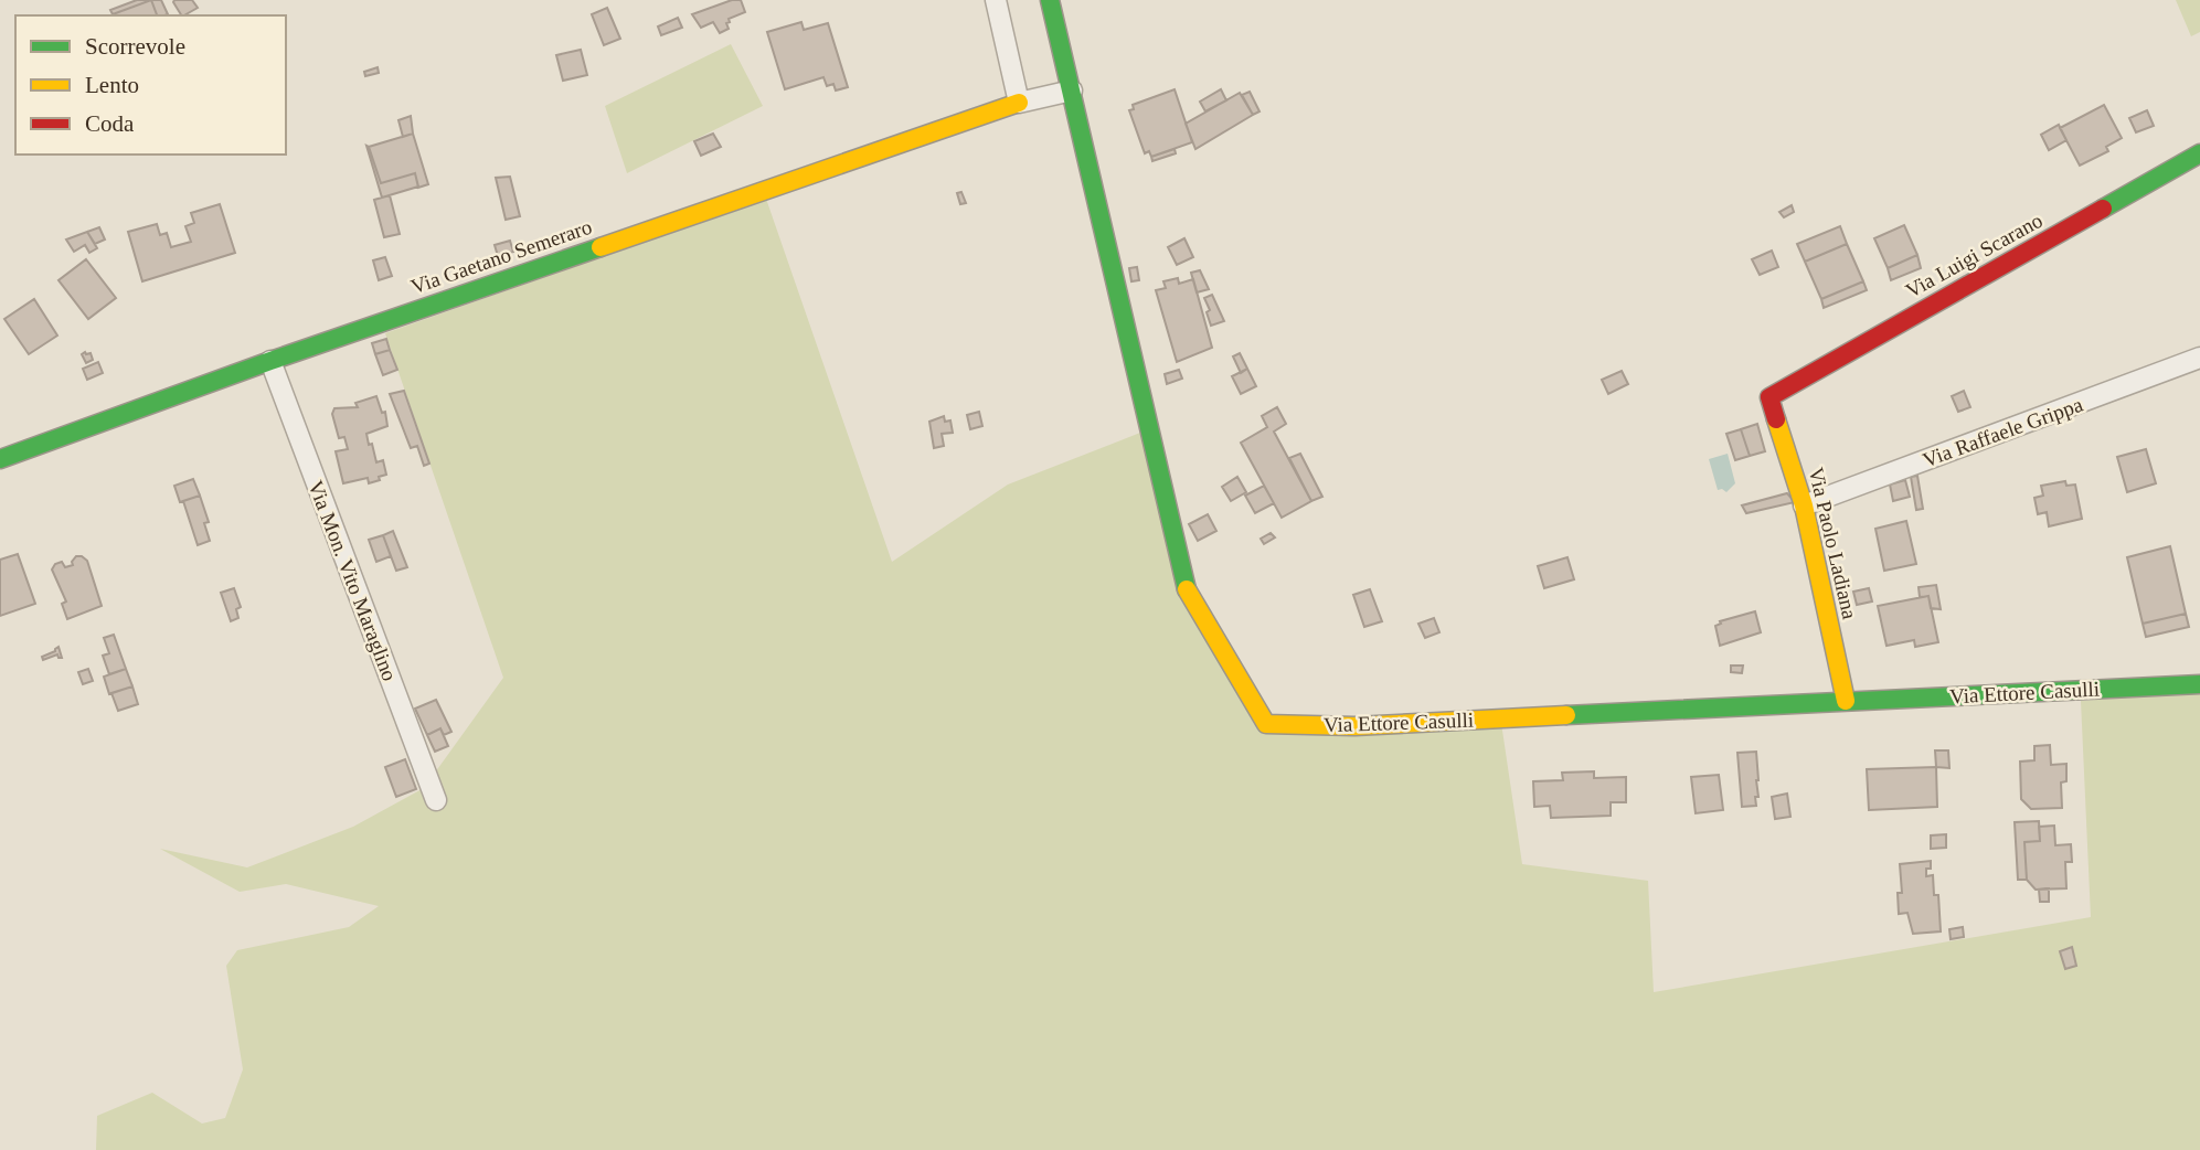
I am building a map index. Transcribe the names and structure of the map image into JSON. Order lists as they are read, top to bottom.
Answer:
{
  "streets": {
    "street": [
      "Via Luigi Scarano",
      "Via Gaetano Semeraro",
      "Via Raffaele Grippa",
      "Via Paolo Ladiana",
      "Via Mon. Vito Maraglino",
      "Via Ettore Casulli"
    ]
  },
  "crossings": [
    ["Via Luigi Scarano", "Via Paolo Ladiana"],
    ["Via Gaetano Semeraro", "Via Mon. Vito Maraglino"],
    ["Via Raffaele Grippa", "Via Paolo Ladiana"],
    ["Via Paolo Ladiana", "Via Ettore Casulli"]
  ],
  "legend": ["Scorrevole", "Lento", "Coda"]
}
